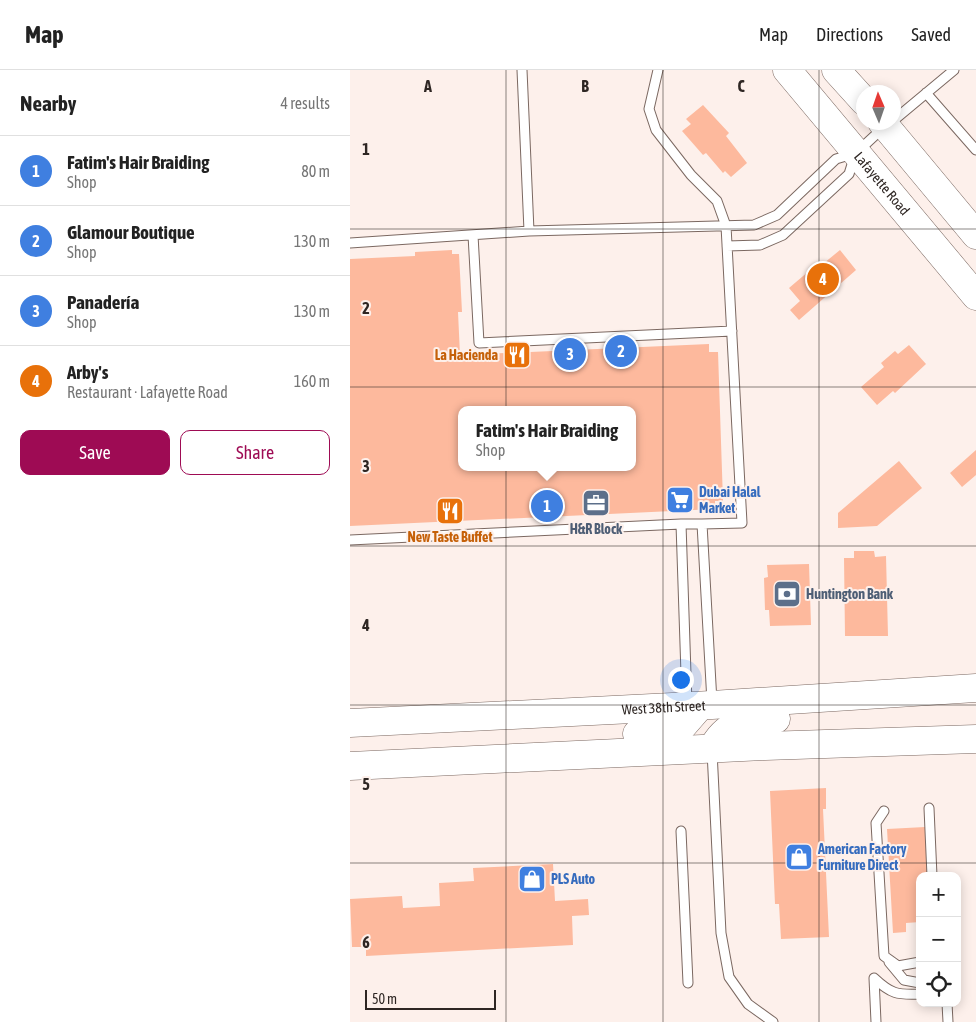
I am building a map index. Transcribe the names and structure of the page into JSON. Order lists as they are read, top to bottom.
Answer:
{
  "streets": {
    "main road": ["Lafayette Road", "West 38th Street"]
  },
  "places": {
    "restaurant": ["La Hacienda", "New Taste Buffet"],
    "supermarket": ["Dubai Halal Market"],
    "office": ["H&R Block"],
    "bank": ["Huntington Bank"],
    "shop": ["American Factory Furniture Direct", "PLS Auto"]
  },
  "scale_bar": "50 m",
  "north": "top",
  "page": {
    "header": "Map",
    "nav": ["Map", "Directions", "Saved"],
    "heading": ["Nearby", "4 results"],
    "list": [
      {
        "mark": "1",
        "name": "Fatim's Hair Braiding",
        "note": "Shop",
        "value": "80 m"
      },
      {
        "mark": "2",
        "name": "Glamour Boutique",
        "note": "Shop",
        "value": "130 m"
      },
      {
        "mark": "3",
        "name": "Panadería",
        "note": "Shop",
        "value": "130 m"
      },
      {
        "mark": "4",
        "name": "Arby's",
        "note": "Restaurant · Lafayette Road",
        "value": "160 m"
      }
    ],
    "pins": [
      "4",
      "2",
      "3",
      "1"
    ],
    "popup": ["Fatim's Hair Braiding", "Shop"],
    "buttons": ["Save", "Share"],
    "map_buttons": ["+", "−"],
    "scale": "50 m"
  },
  "grid": {
    "columns": ["A", "B", "C"],
    "rows": [
      "1",
      "2",
      "3",
      "4",
      "5",
      "6"
    ]
  }
}
